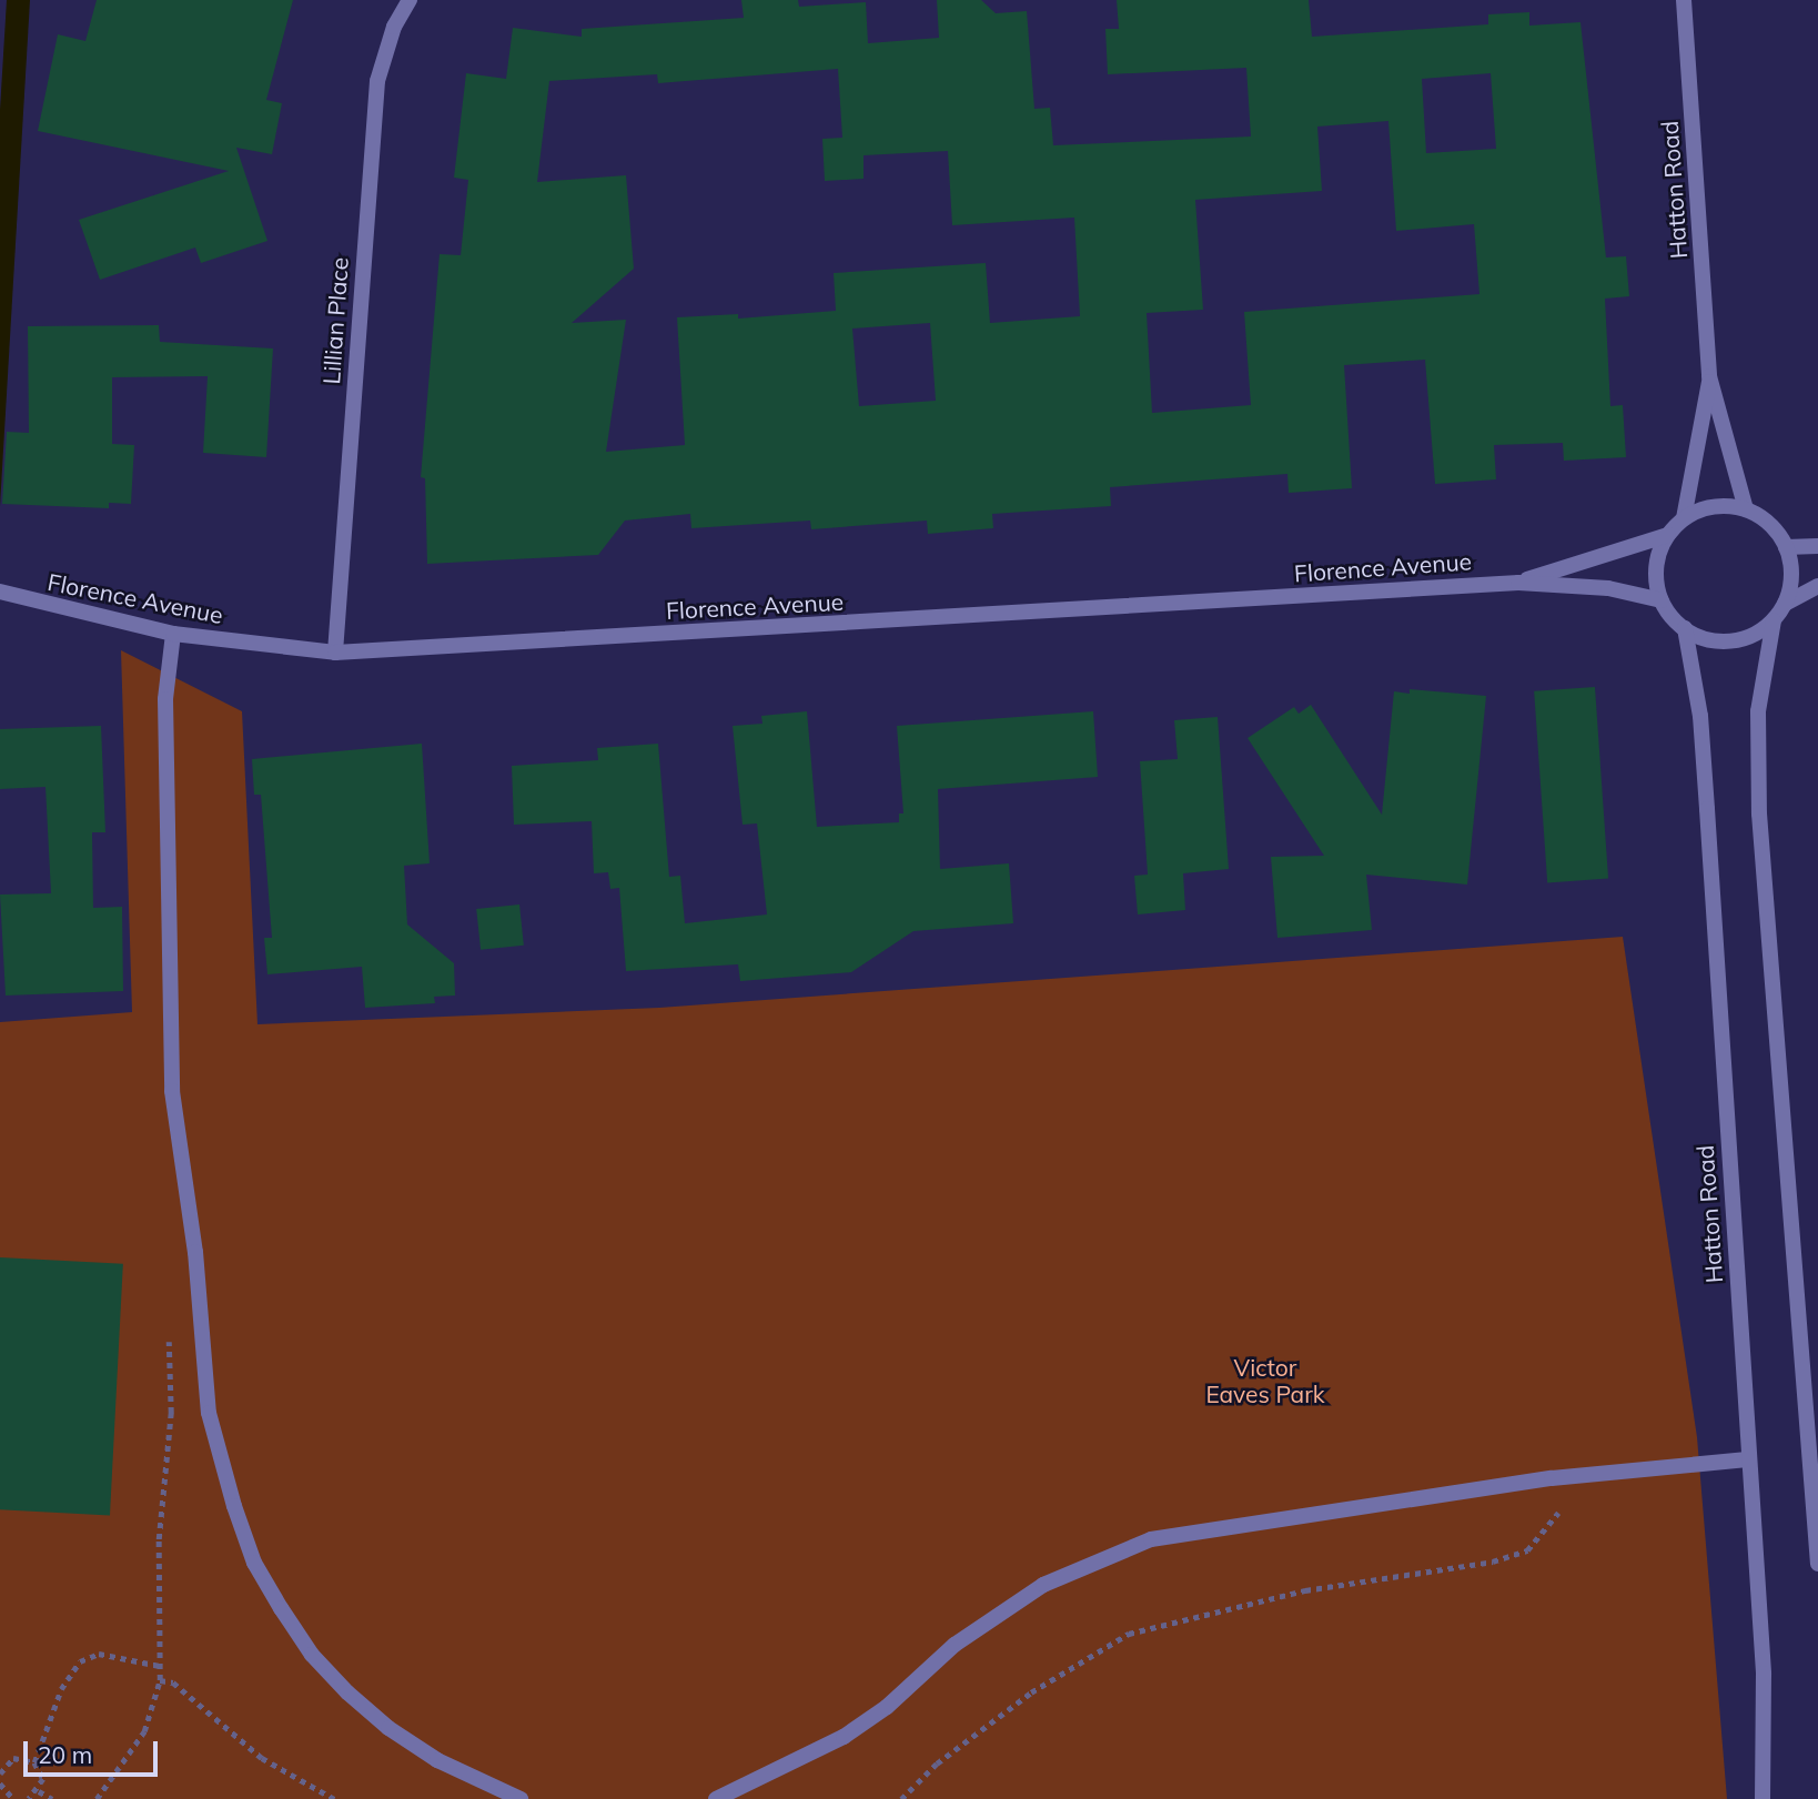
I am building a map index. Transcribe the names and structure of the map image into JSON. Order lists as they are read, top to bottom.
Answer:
{
  "streets": {
    "street": ["Hatton Road", "Lillian Place", "Florence Avenue"]
  },
  "crossings": [
    ["Hatton Road", "Florence Avenue"],
    ["Lillian Place", "Florence Avenue"]
  ],
  "parks": ["Victor Eaves Park"],
  "scale_bar": "20 m"
}
